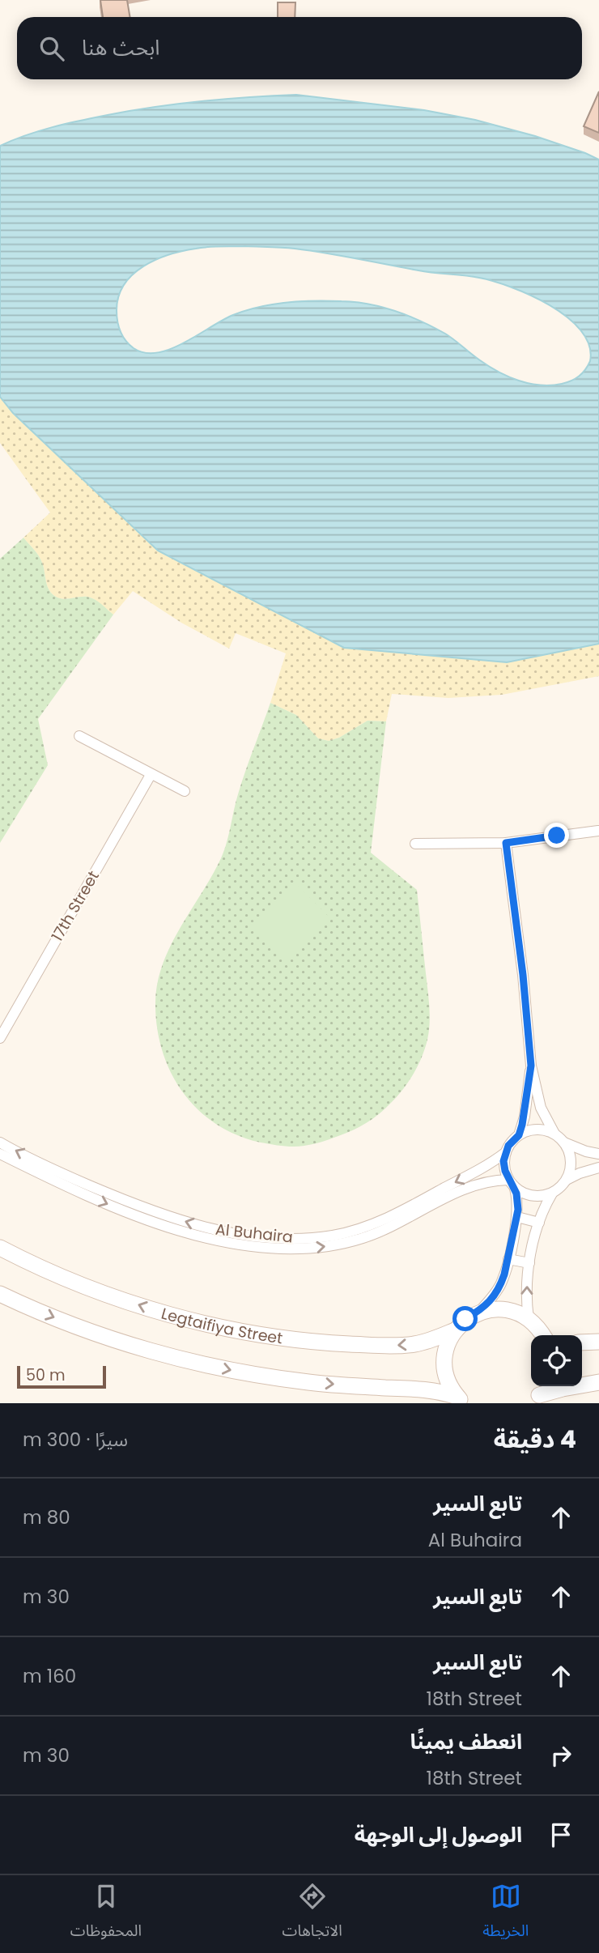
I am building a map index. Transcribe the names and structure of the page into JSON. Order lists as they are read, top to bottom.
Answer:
{
  "streets": {
    "street": ["17th Street", "Al Buhaira", "Legtaifiya Street"]
  },
  "scale_bar": "50 m",
  "page": {
    "search": "ابحث هنا",
    "scale": "50 m",
    "heading": ["4 دقيقة", "سيرًا · 300 m"],
    "list": [
      ["تابع السير", "Al Buhaira", "80 m"],
      ["تابع السير", "30 m"],
      ["تابع السير", "18th Street", "160 m"],
      ["انعطف يمينًا", "18th Street", "30 m"],
      "الوصول إلى الوجهة"
    ],
    "nav": ["الخريطة", "الاتجاهات", "المحفوظات"]
  }
}
